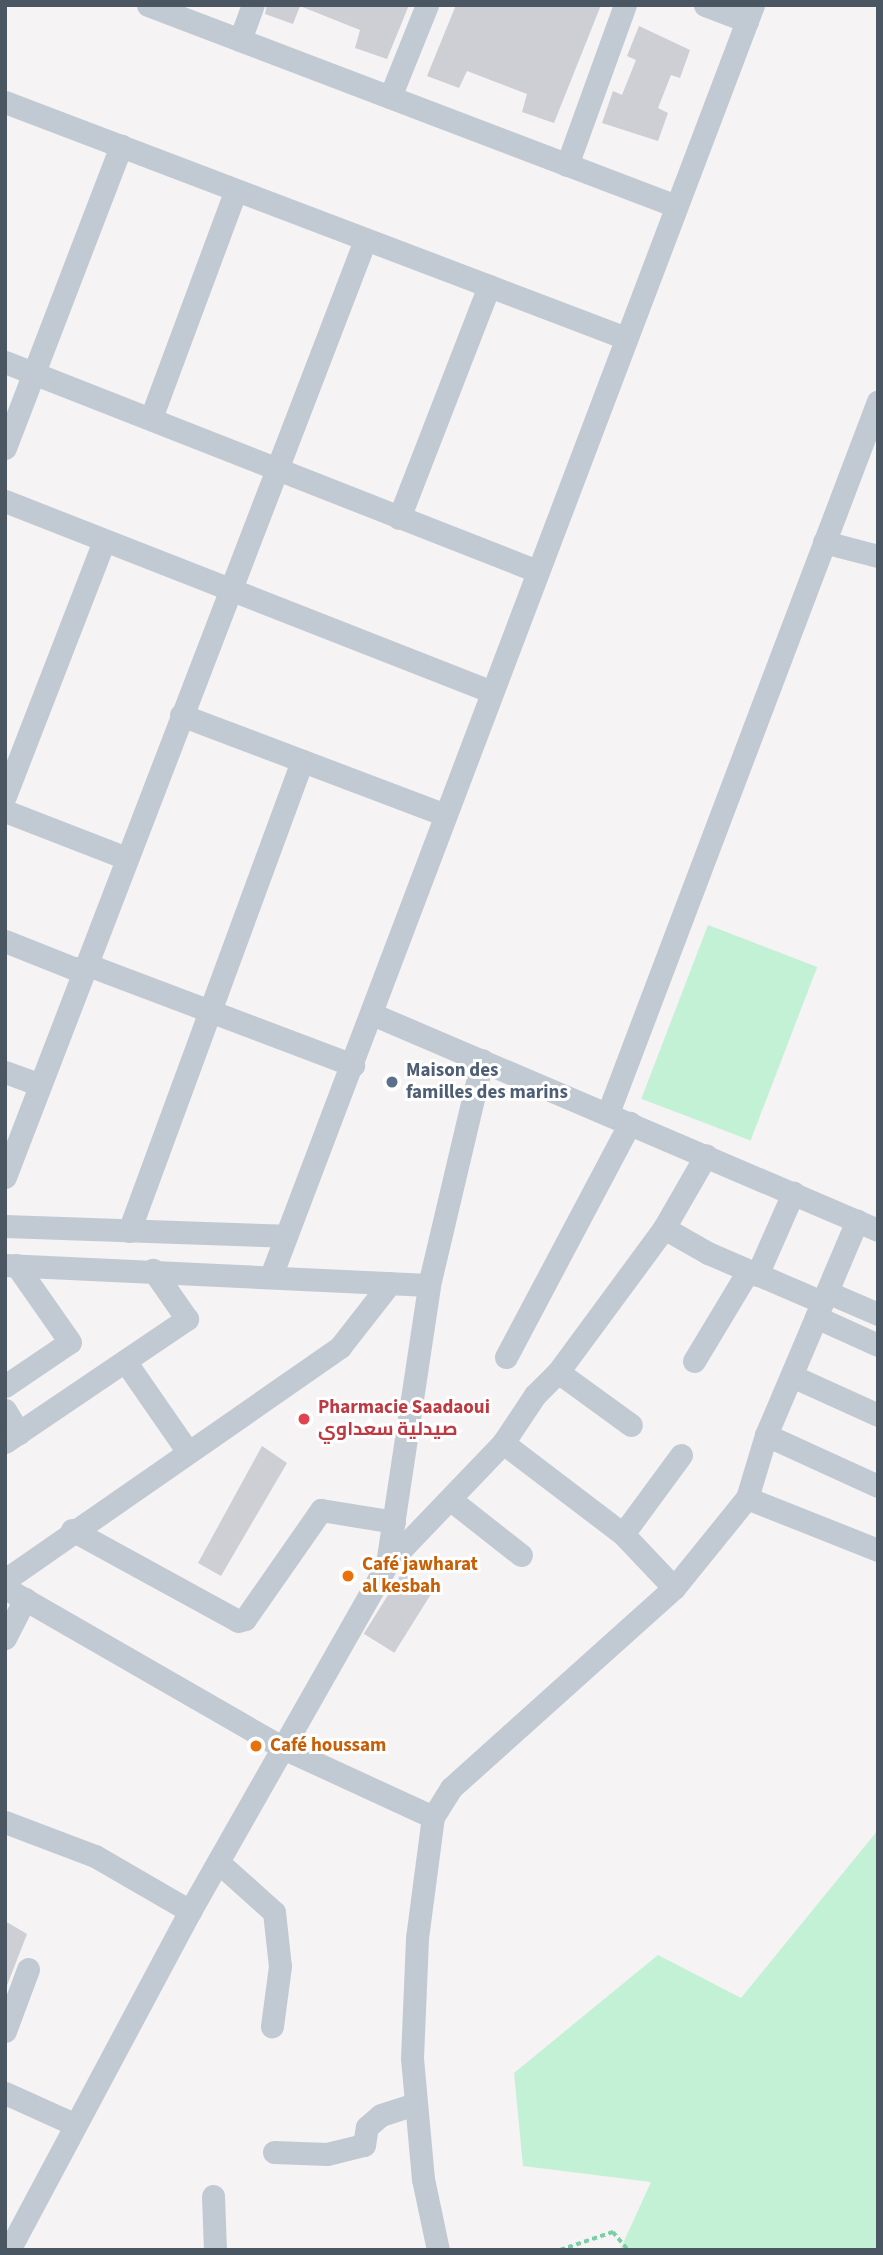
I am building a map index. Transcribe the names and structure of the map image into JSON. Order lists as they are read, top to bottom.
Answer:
{
  "places": [
    "Maison des familles des marins",
    "Pharmacie Saadaoui صيدلية سعداوي",
    "Café jawharat al kesbah",
    "Café houssam"
  ]
}
